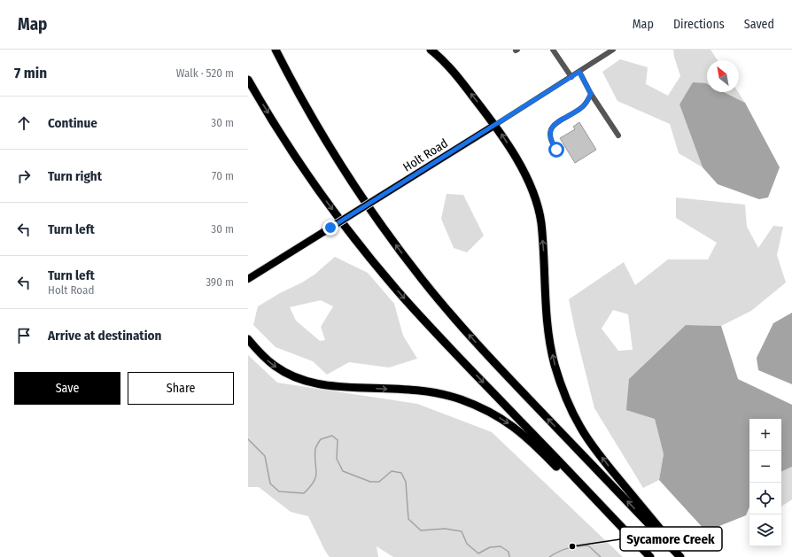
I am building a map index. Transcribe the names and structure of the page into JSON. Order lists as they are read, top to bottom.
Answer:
{
  "streets": {
    "main road": ["Holt Road"]
  },
  "places": ["Sycamore Creek"],
  "north": "top left",
  "page": {
    "header": "Map",
    "nav": ["Map", "Directions", "Saved"],
    "heading": ["7 min", "Walk · 520 m"],
    "list": [
      ["Continue", "30 m"],
      ["Turn right", "70 m"],
      ["Turn left", "30 m"],
      ["Turn left", "Holt Road", "390 m"],
      "Arrive at destination"
    ],
    "buttons": ["Save", "Share"],
    "map_buttons": ["+", "−"]
  }
}
